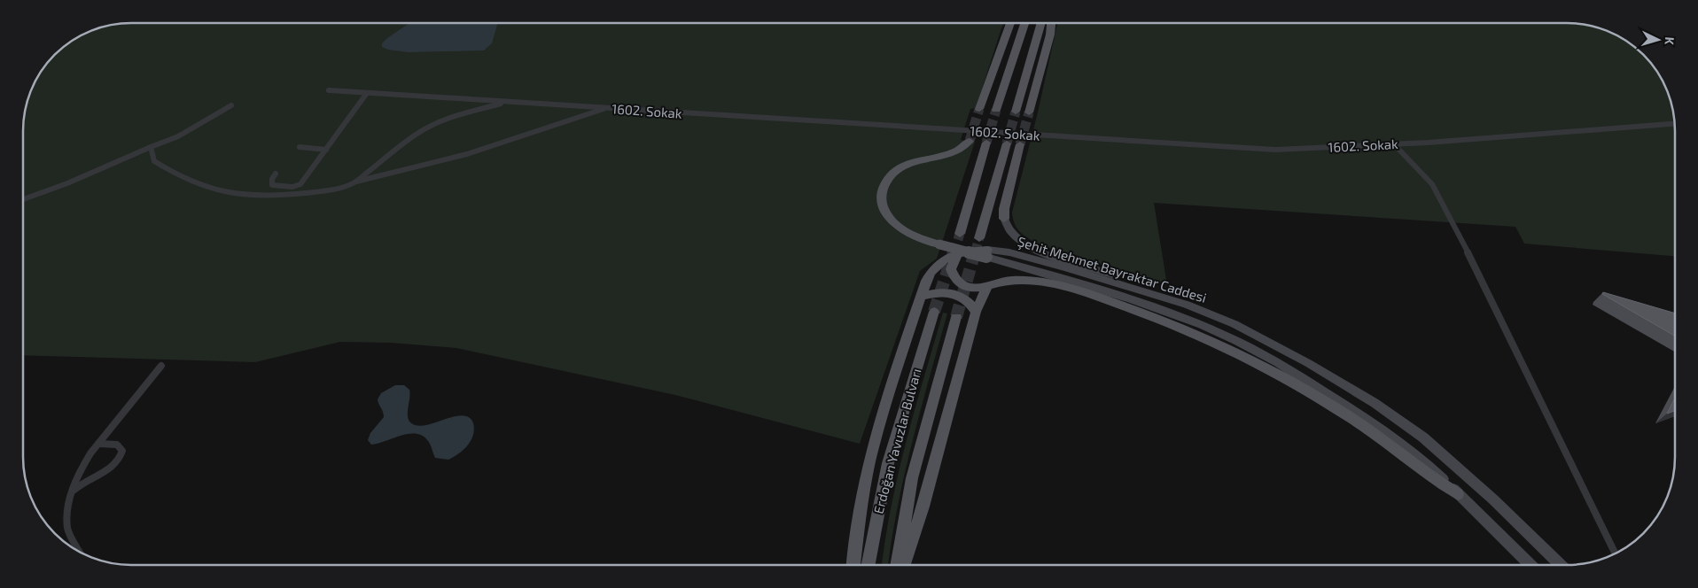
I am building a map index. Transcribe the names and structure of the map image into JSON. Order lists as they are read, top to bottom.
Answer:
{
  "streets": {
    "main road": ["Şehit Mehmet Bayraktar Caddesi", "Erdoğan Yavuzlar Bulvarı"],
    "street": ["1602. Sokak"]
  },
  "north": "right"
}
